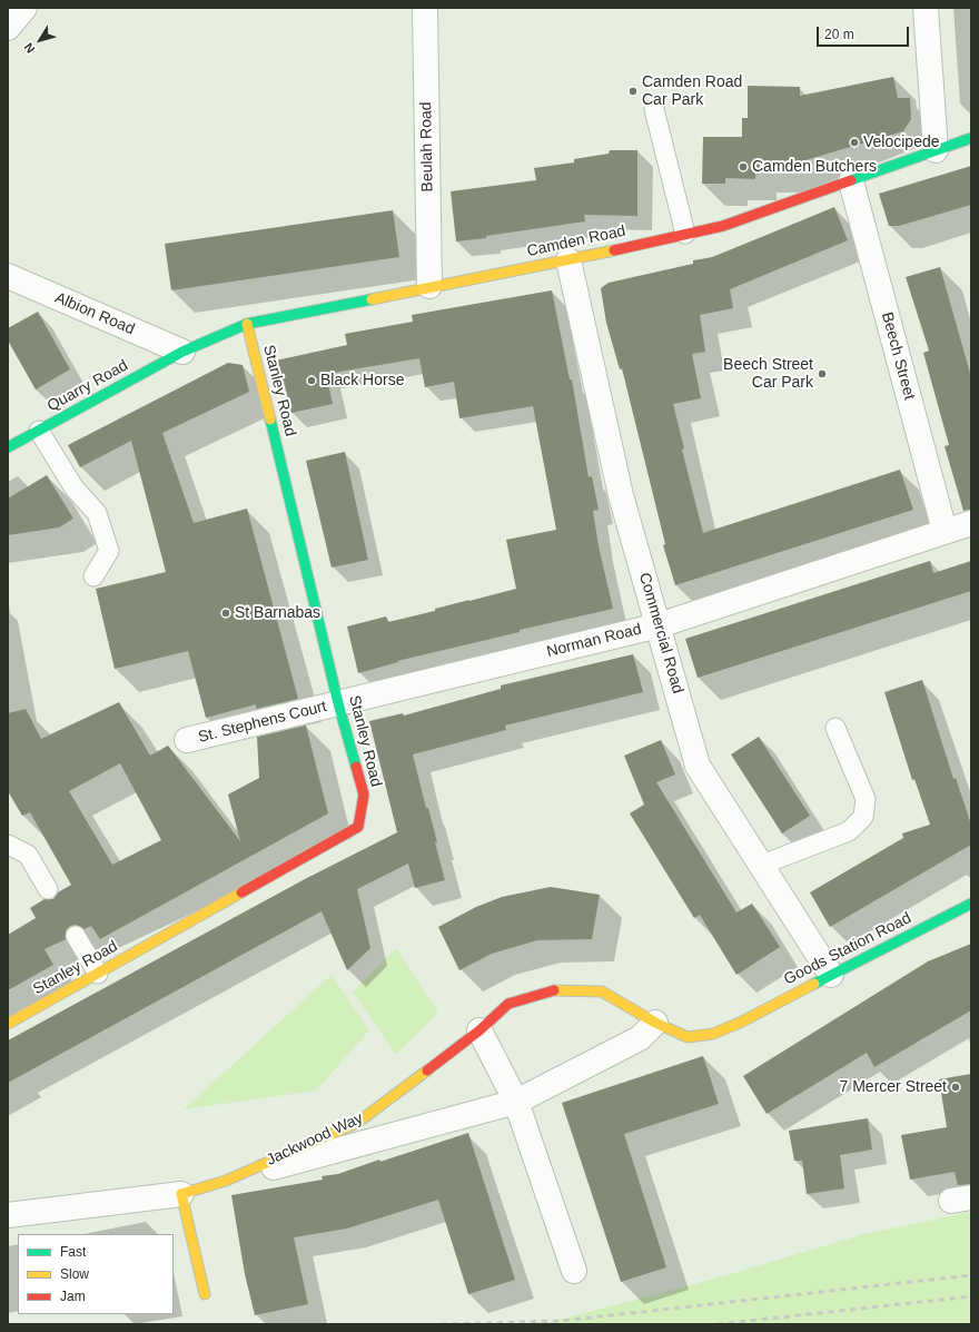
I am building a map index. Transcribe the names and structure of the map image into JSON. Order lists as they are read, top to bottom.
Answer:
{
  "streets": {
    "street": [
      "Beulah Road",
      "Camden Road",
      "Albion Road",
      "Beech Street",
      "Quarry Road",
      "Stanley Road",
      "Commercial Road",
      "Norman Road",
      "St. Stephens Court",
      "Goods Station Road",
      "Jackwood Way"
    ]
  },
  "crossings": [
    ["Beulah Road", "Camden Road"],
    ["Camden Road", "Albion Road"],
    ["Camden Road", "Beech Street"],
    ["Camden Road", "Quarry Road"],
    ["Camden Road", "Stanley Road"],
    ["Camden Road", "Commercial Road"],
    ["Albion Road", "Quarry Road"],
    ["Beech Street", "Norman Road"],
    ["Stanley Road", "Norman Road"],
    ["Stanley Road", "St. Stephens Court"],
    ["Commercial Road", "Norman Road"],
    ["Commercial Road", "Goods Station Road"],
    ["Norman Road", "St. Stephens Court"],
    ["Goods Station Road", "Jackwood Way"]
  ],
  "places": [
    "Camden Road Car Park",
    "Velocipede",
    "Camden Butchers",
    "Beech Street Car Park",
    "Black Horse",
    "St Barnabas",
    "7 Mercer Street"
  ],
  "legend": ["Fast", "Slow", "Jam"],
  "scale_bar": "20 m",
  "north": "bottom left"
}
